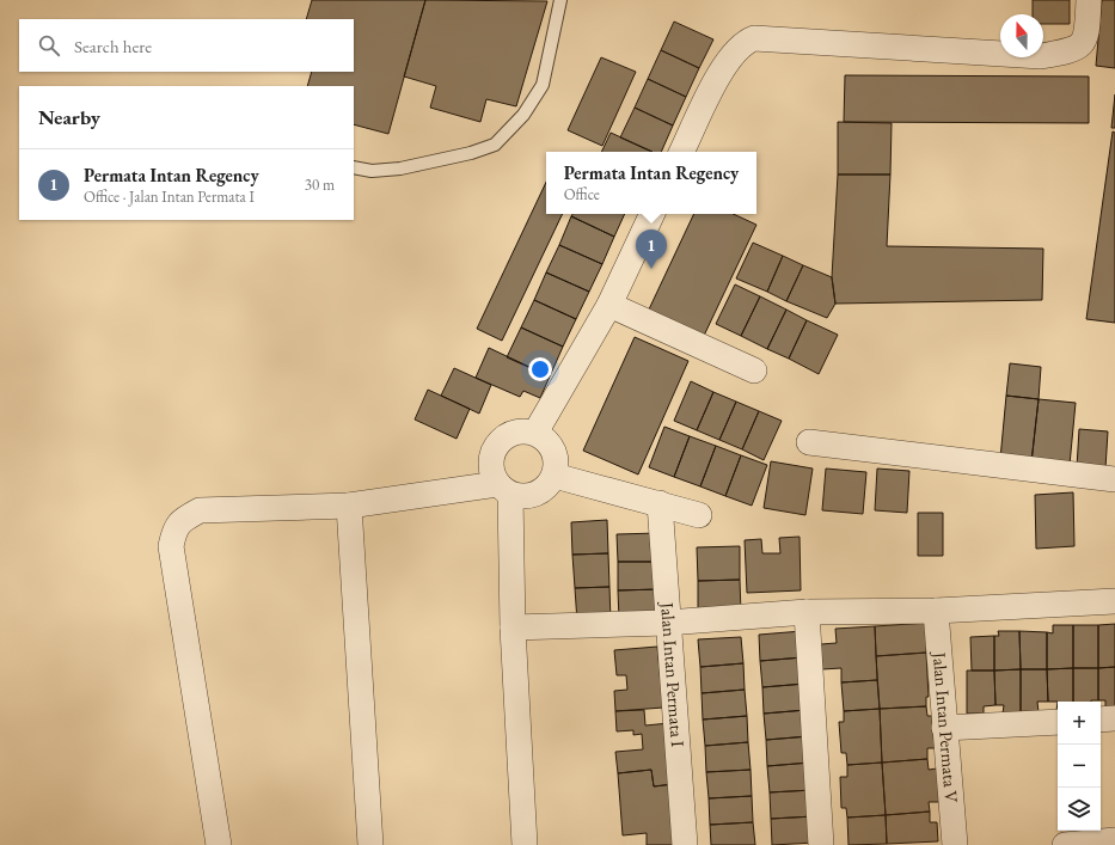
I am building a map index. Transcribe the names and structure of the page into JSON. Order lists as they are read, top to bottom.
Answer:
{
  "streets": {
    "street": ["Jalan Intan Permata I", "Jalan Intan Permata V"]
  },
  "north": "top",
  "page": {
    "search": "Search here",
    "heading": "Nearby",
    "list": [
      {
        "mark": "1",
        "name": "Permata Intan Regency",
        "note": "Office · Jalan Intan Permata I",
        "value": "30 m"
      }
    ],
    "popup": ["Permata Intan Regency", "Office"],
    "pins": "1",
    "map_buttons": ["+", "−"]
  }
}
